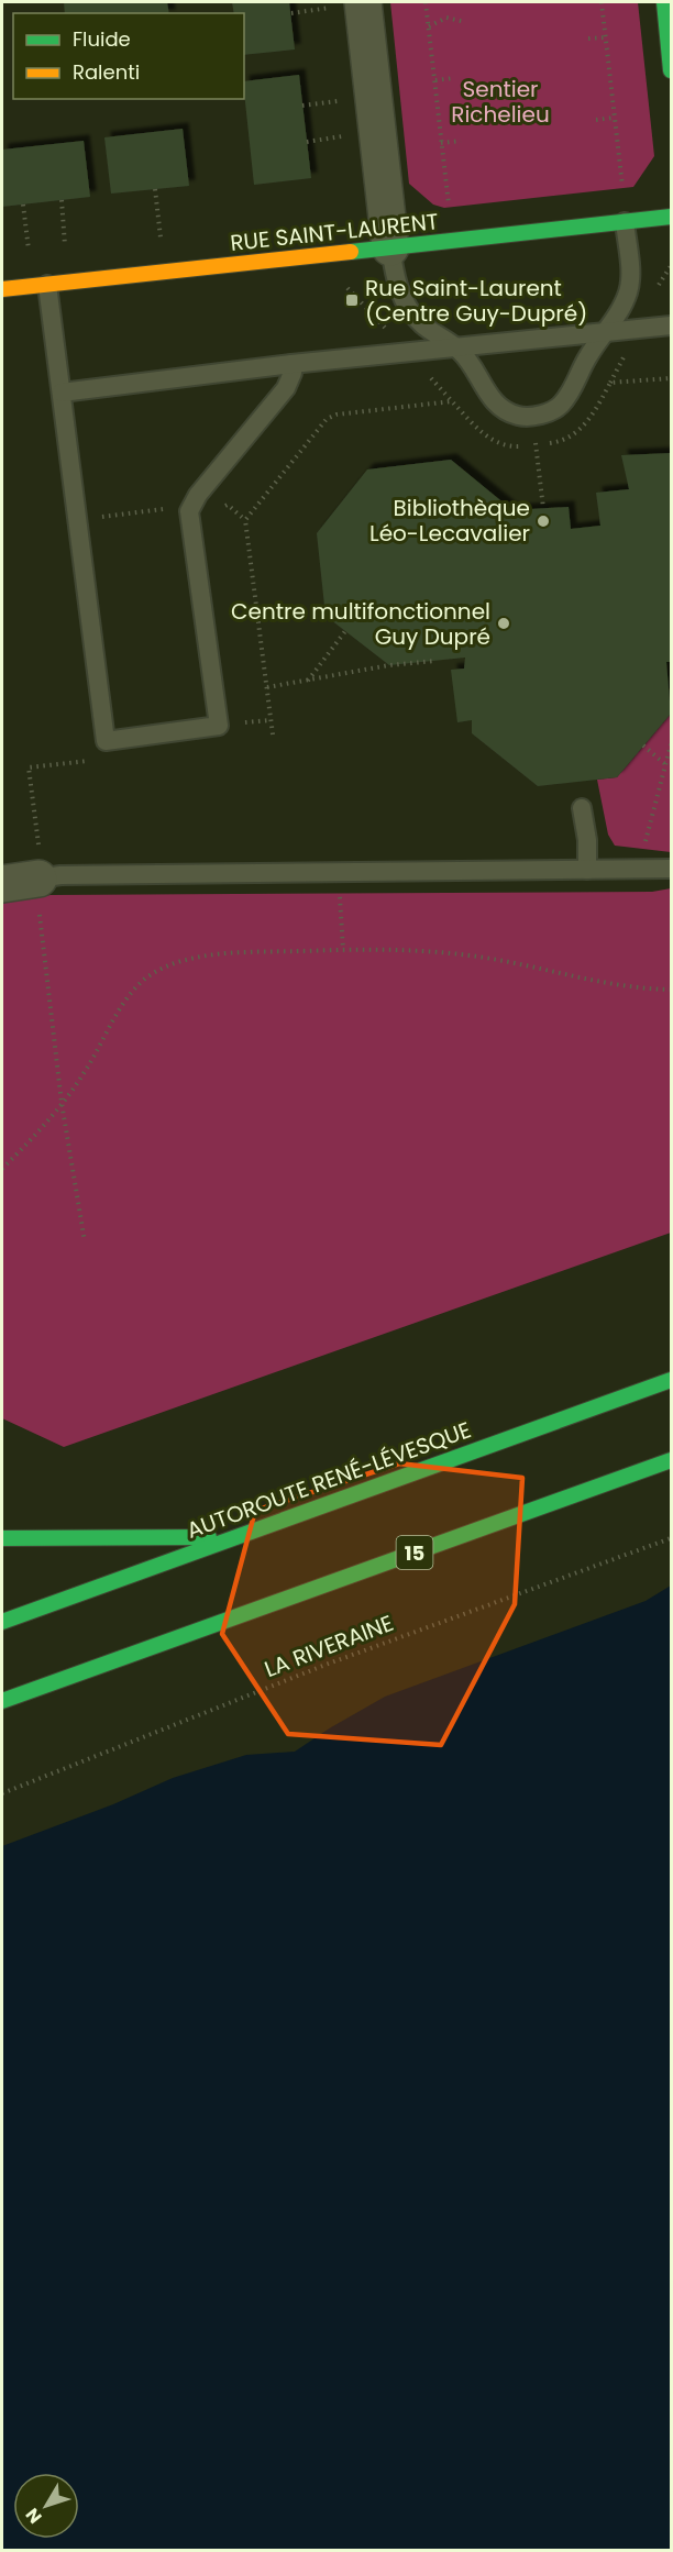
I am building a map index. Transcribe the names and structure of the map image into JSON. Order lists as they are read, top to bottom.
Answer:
{
  "streets": {
    "main road": ["RUE SAINT-LAURENT", "AUTOROUTE RENÉ-LÉVESQUE", "15"],
    "path": ["LA RIVERAINE"]
  },
  "parks": ["Sentier Richelieu"],
  "places": {
    "transit": ["Rue Saint-Laurent (Centre Guy-Dupré)"],
    "other": ["Bibliothèque Léo-Lecavalier", "Centre multifonctionnel Guy Dupré"]
  },
  "legend": ["Fluide", "Ralenti"],
  "north": "bottom left"
}
